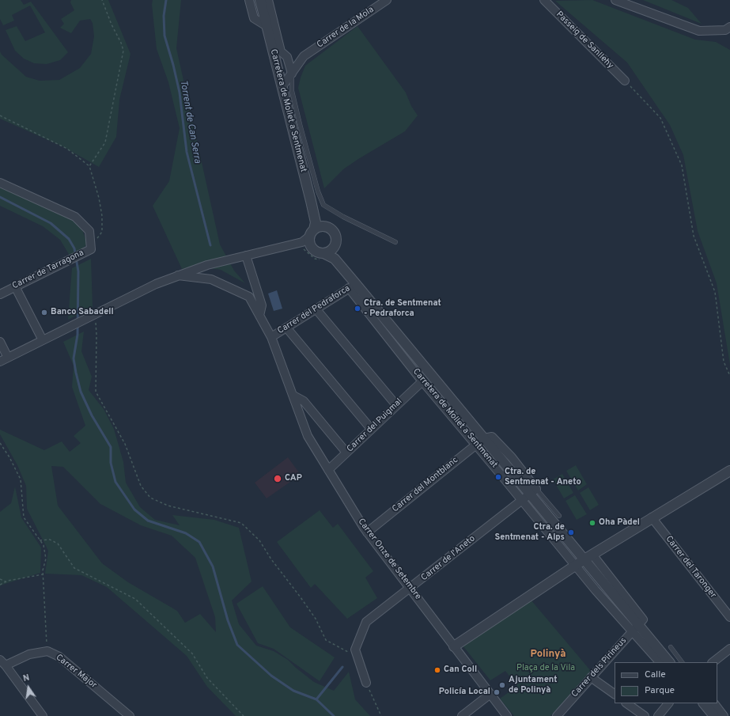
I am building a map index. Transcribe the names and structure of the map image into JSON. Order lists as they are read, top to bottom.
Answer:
{
  "streets": {
    "street": [
      "Carrer de la Mola",
      "Passeig de Sanllehy",
      "Carretera de Mollet a Sentmenat",
      "Carrer de Tarragona",
      "Carrer del Pedraforca",
      "Carrer del Puigmal",
      "Carrer del Montblanc",
      "Carrer de l'Aneto",
      "Carrer Onze de Setembre",
      "Carrer del Taronger",
      "Carrer dels Pirineus",
      "Carrer Major"
    ]
  },
  "crossings": [
    ["Carrer de la Mola", "Carretera de Mollet a Sentmenat"],
    ["Carretera de Mollet a Sentmenat", "Carrer del Pedraforca"],
    ["Carretera de Mollet a Sentmenat", "Carrer del Puigmal"],
    ["Carretera de Mollet a Sentmenat", "Carrer del Montblanc"],
    ["Carretera de Mollet a Sentmenat", "Carrer de l'Aneto"],
    ["Carretera de Mollet a Sentmenat", "Carrer dels Pirineus"],
    ["Carrer del Pedraforca", "Carrer Onze de Setembre"],
    ["Carrer del Puigmal", "Carrer Onze de Setembre"],
    ["Carrer del Montblanc", "Carrer Onze de Setembre"],
    ["Carrer de l'Aneto", "Carrer Onze de Setembre"]
  ],
  "districts": ["Polinyà"],
  "water": ["Torrent de Can Serra"],
  "parks": ["Plaça de la Vila"],
  "places": [
    "Ctra. de Sentmenat - Pedraforca",
    "Banco Sabadell",
    "Ctra. de Sentmenat - Aneto",
    "CAP",
    "Oha Pàdel",
    "Ctra. de Sentmenat - Alps",
    "Can Coll",
    "Ajuntament de Polinyà",
    "Policía Local"
  ],
  "legend": ["Calle", "Parque"],
  "north": "top"
}
